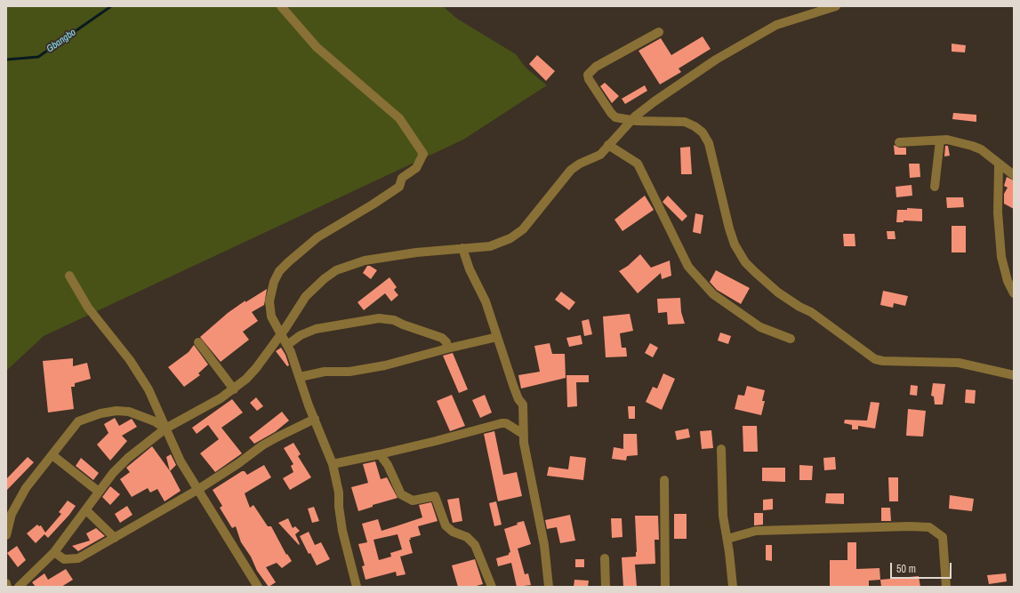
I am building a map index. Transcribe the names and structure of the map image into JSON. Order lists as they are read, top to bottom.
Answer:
{
  "water": ["Gbangbo"],
  "scale_bar": "50 m"
}
